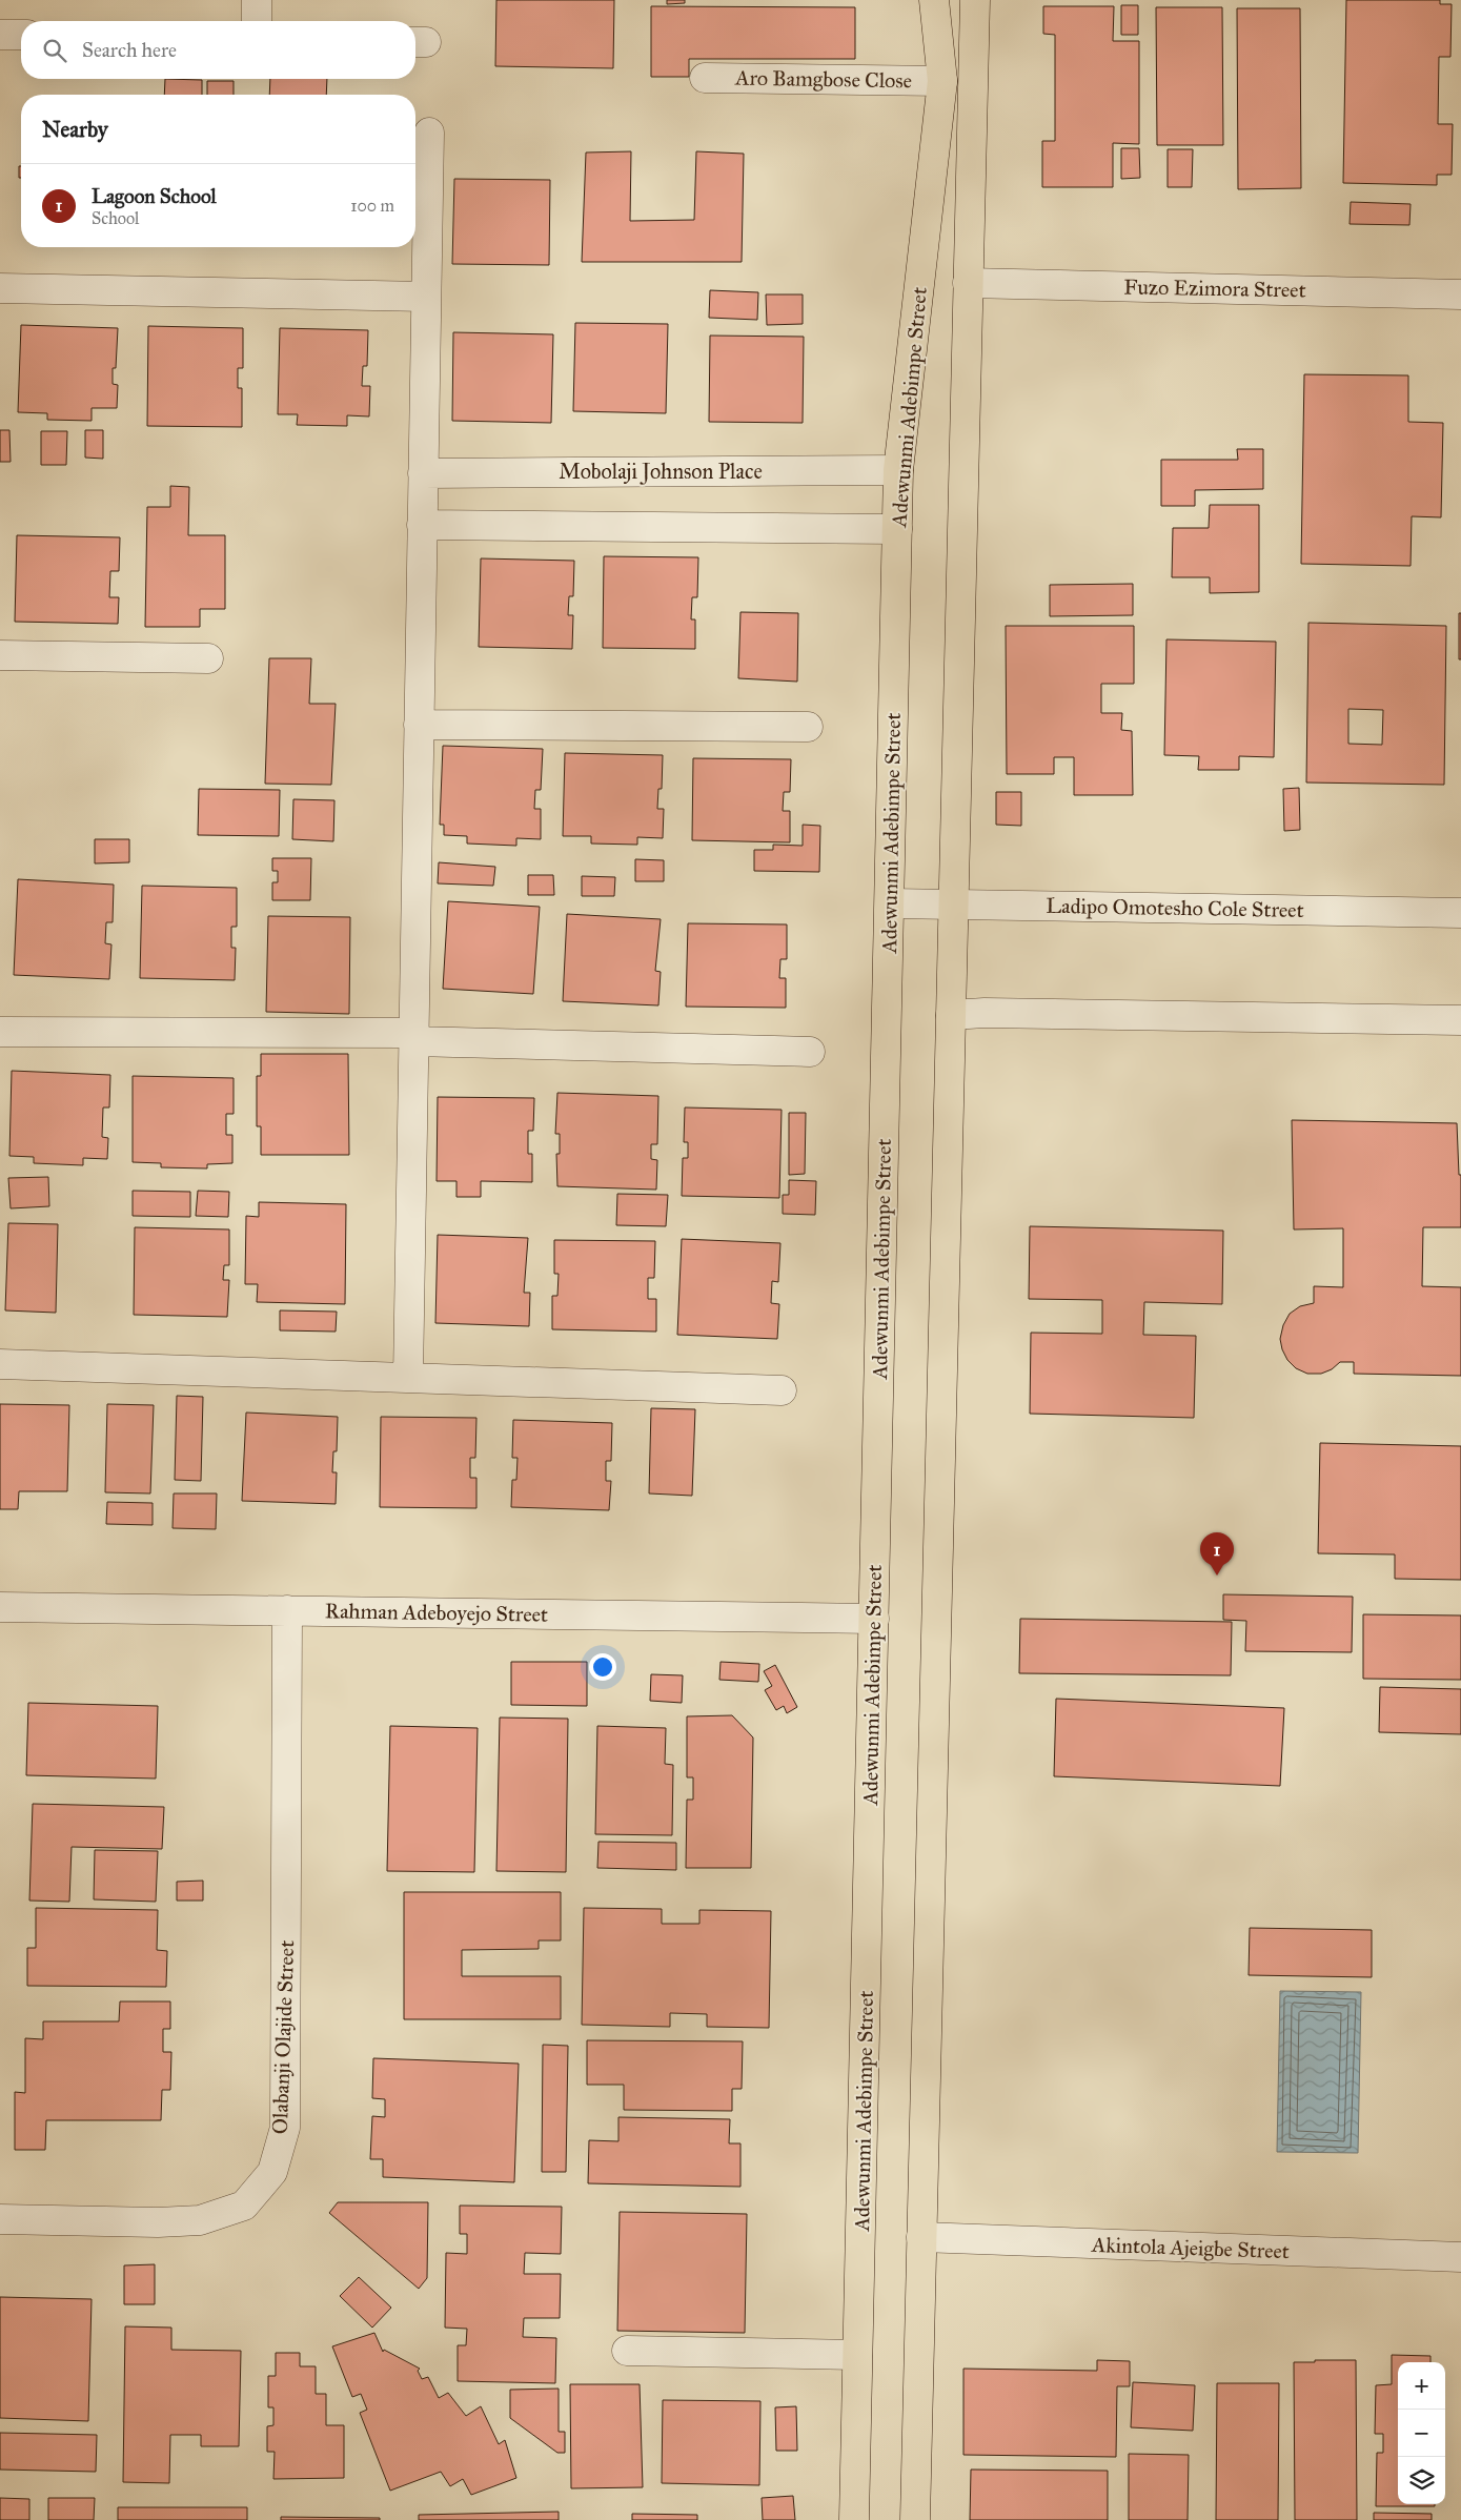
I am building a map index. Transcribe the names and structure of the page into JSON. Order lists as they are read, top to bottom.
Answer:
{
  "streets": {
    "main road": ["Adewunmi Adebimpe Street"],
    "street": [
      "Aro Bamgbose Close",
      "Fuzo Ezimora Street",
      "Mobolaji Johnson Place",
      "Ladipo Omotesho Cole Street",
      "Rahman Adeboyejo Street",
      "Olabanji Olajide Street",
      "Akintola Ajeigbe Street"
    ]
  },
  "crossings": [
    ["Aro Bamgbose Close", "Adewunmi Adebimpe Street"],
    ["Adewunmi Adebimpe Street", "Mobolaji Johnson Place"],
    ["Adewunmi Adebimpe Street", "Ladipo Omotesho Cole Street"],
    ["Adewunmi Adebimpe Street", "Rahman Adeboyejo Street"],
    ["Rahman Adeboyejo Street", "Olabanji Olajide Street"]
  ],
  "page": {
    "search": "Search here",
    "heading": "Nearby",
    "list": [
      {
        "mark": "1",
        "name": "Lagoon School",
        "note": "School",
        "value": "100 m"
      }
    ],
    "pins": "1",
    "map_buttons": ["+", "−"]
  }
}
